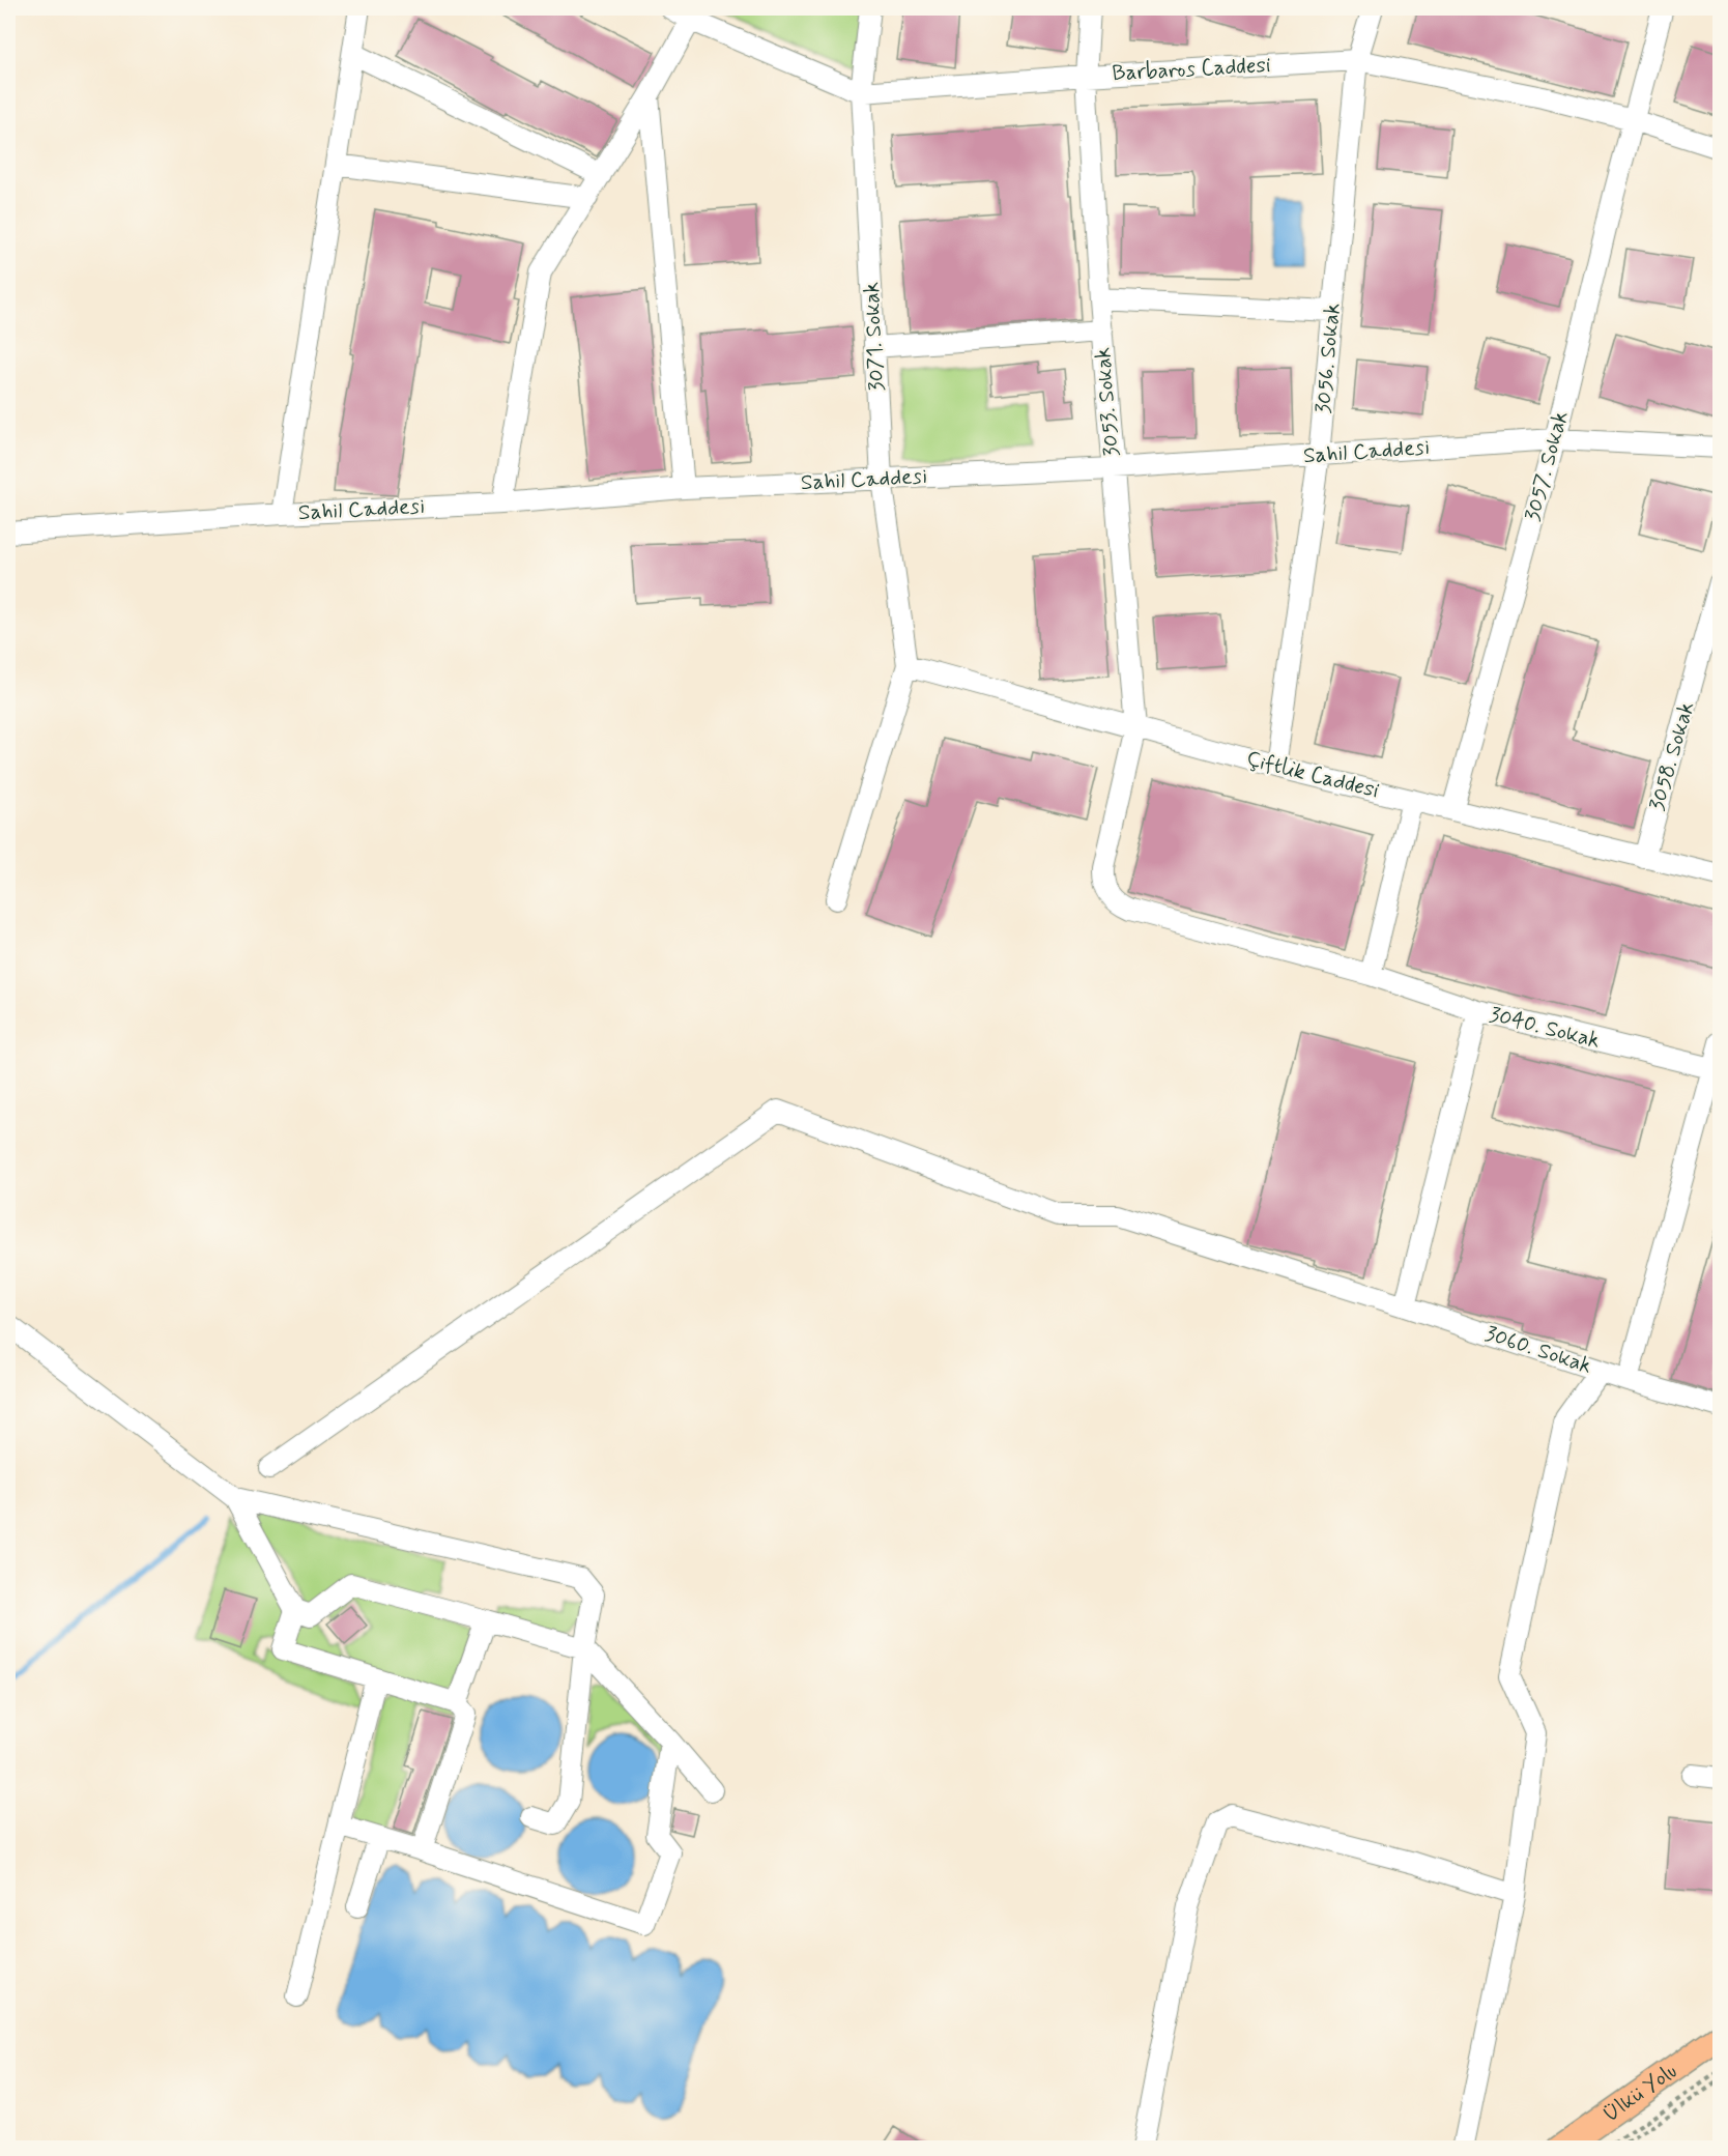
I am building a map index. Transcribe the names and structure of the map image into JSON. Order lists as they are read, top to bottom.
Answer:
{
  "streets": {
    "main road": ["Ülkü Yolu"],
    "street": [
      "Barbaros Caddesi",
      "3071. Sokak",
      "3056. Sokak",
      "3053. Sokak",
      "Sahil Caddesi",
      "3057. Sokak",
      "3058. Sokak",
      "Çiftlik Caddesi",
      "3040. Sokak",
      "3060. Sokak"
    ]
  },
  "crossings": [
    ["Barbaros Caddesi", "3071. Sokak"],
    ["Barbaros Caddesi", "3056. Sokak"],
    ["Barbaros Caddesi", "3053. Sokak"],
    ["Barbaros Caddesi", "3057. Sokak"],
    ["3071. Sokak", "Sahil Caddesi"],
    ["3071. Sokak", "Çiftlik Caddesi"],
    ["3056. Sokak", "Sahil Caddesi"],
    ["3056. Sokak", "Çiftlik Caddesi"],
    ["3053. Sokak", "Sahil Caddesi"],
    ["3053. Sokak", "Çiftlik Caddesi"],
    ["3053. Sokak", "3040. Sokak"],
    ["Sahil Caddesi", "3057. Sokak"],
    ["3057. Sokak", "Çiftlik Caddesi"],
    ["3058. Sokak", "Çiftlik Caddesi"]
  ]
}
